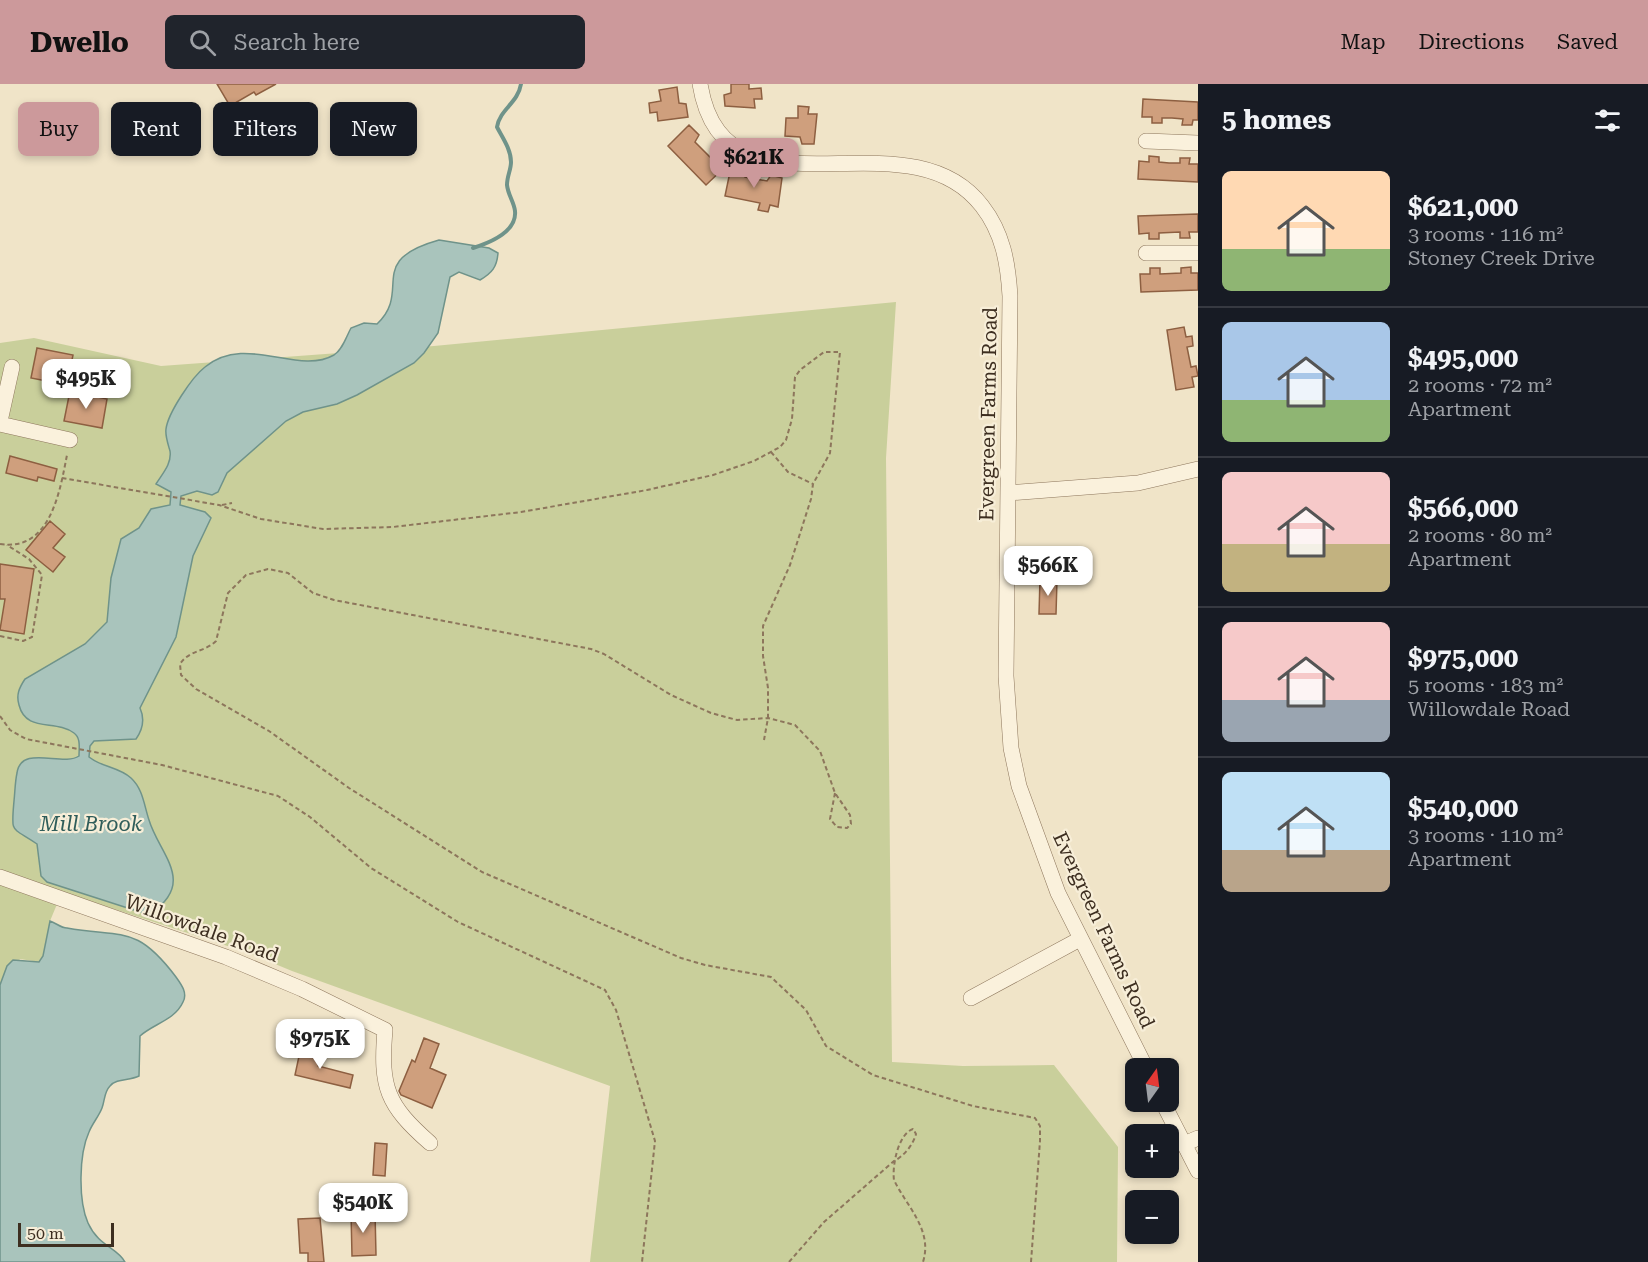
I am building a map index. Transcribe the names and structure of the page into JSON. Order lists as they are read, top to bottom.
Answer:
{
  "streets": {
    "street": ["Evergreen Farms Road", "Willowdale Road"]
  },
  "water": ["Mill Brook"],
  "scale_bar": "50 m",
  "north": "top",
  "page": {
    "header": "Dwello",
    "search": "Search here",
    "nav": ["Map", "Directions", "Saved"],
    "heading": "5 homes",
    "chip": [
      "Buy",
      "Rent",
      "Filters",
      "New"
    ],
    "price": [
      "$621K",
      "$495K",
      "$566K",
      "$975K",
      "$540K"
    ],
    "list": [
      {
        "name": "$621,000",
        "note": "3 rooms · 116 m² · Stoney Creek Drive"
      },
      {
        "name": "$495,000",
        "note": "2 rooms · 72 m² · Apartment"
      },
      {
        "name": "$566,000",
        "note": "2 rooms · 80 m² · Apartment"
      },
      {
        "name": "$975,000",
        "note": "5 rooms · 183 m² · Willowdale Road"
      },
      {
        "name": "$540,000",
        "note": "3 rooms · 110 m² · Apartment"
      }
    ],
    "map_buttons": ["+", "−"],
    "scale": "50 m"
  }
}
